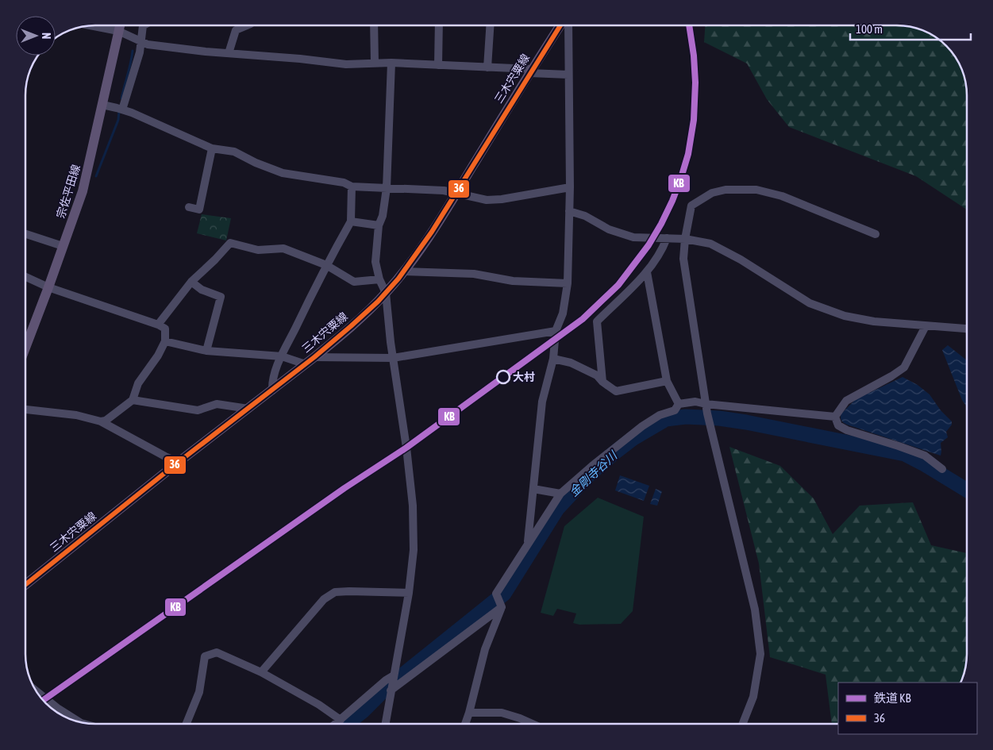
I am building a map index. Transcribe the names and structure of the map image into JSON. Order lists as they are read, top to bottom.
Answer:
{
  "streets": {
    "main road": ["三木宍粟線", "宗佐平田線"]
  },
  "water": ["金剛寺谷川"],
  "places": ["大村"],
  "lines": ["rail line KB", "transit line 36"],
  "legend": ["鉄道 KB", "36"],
  "scale_bar": "100 m",
  "north": "right"
}
